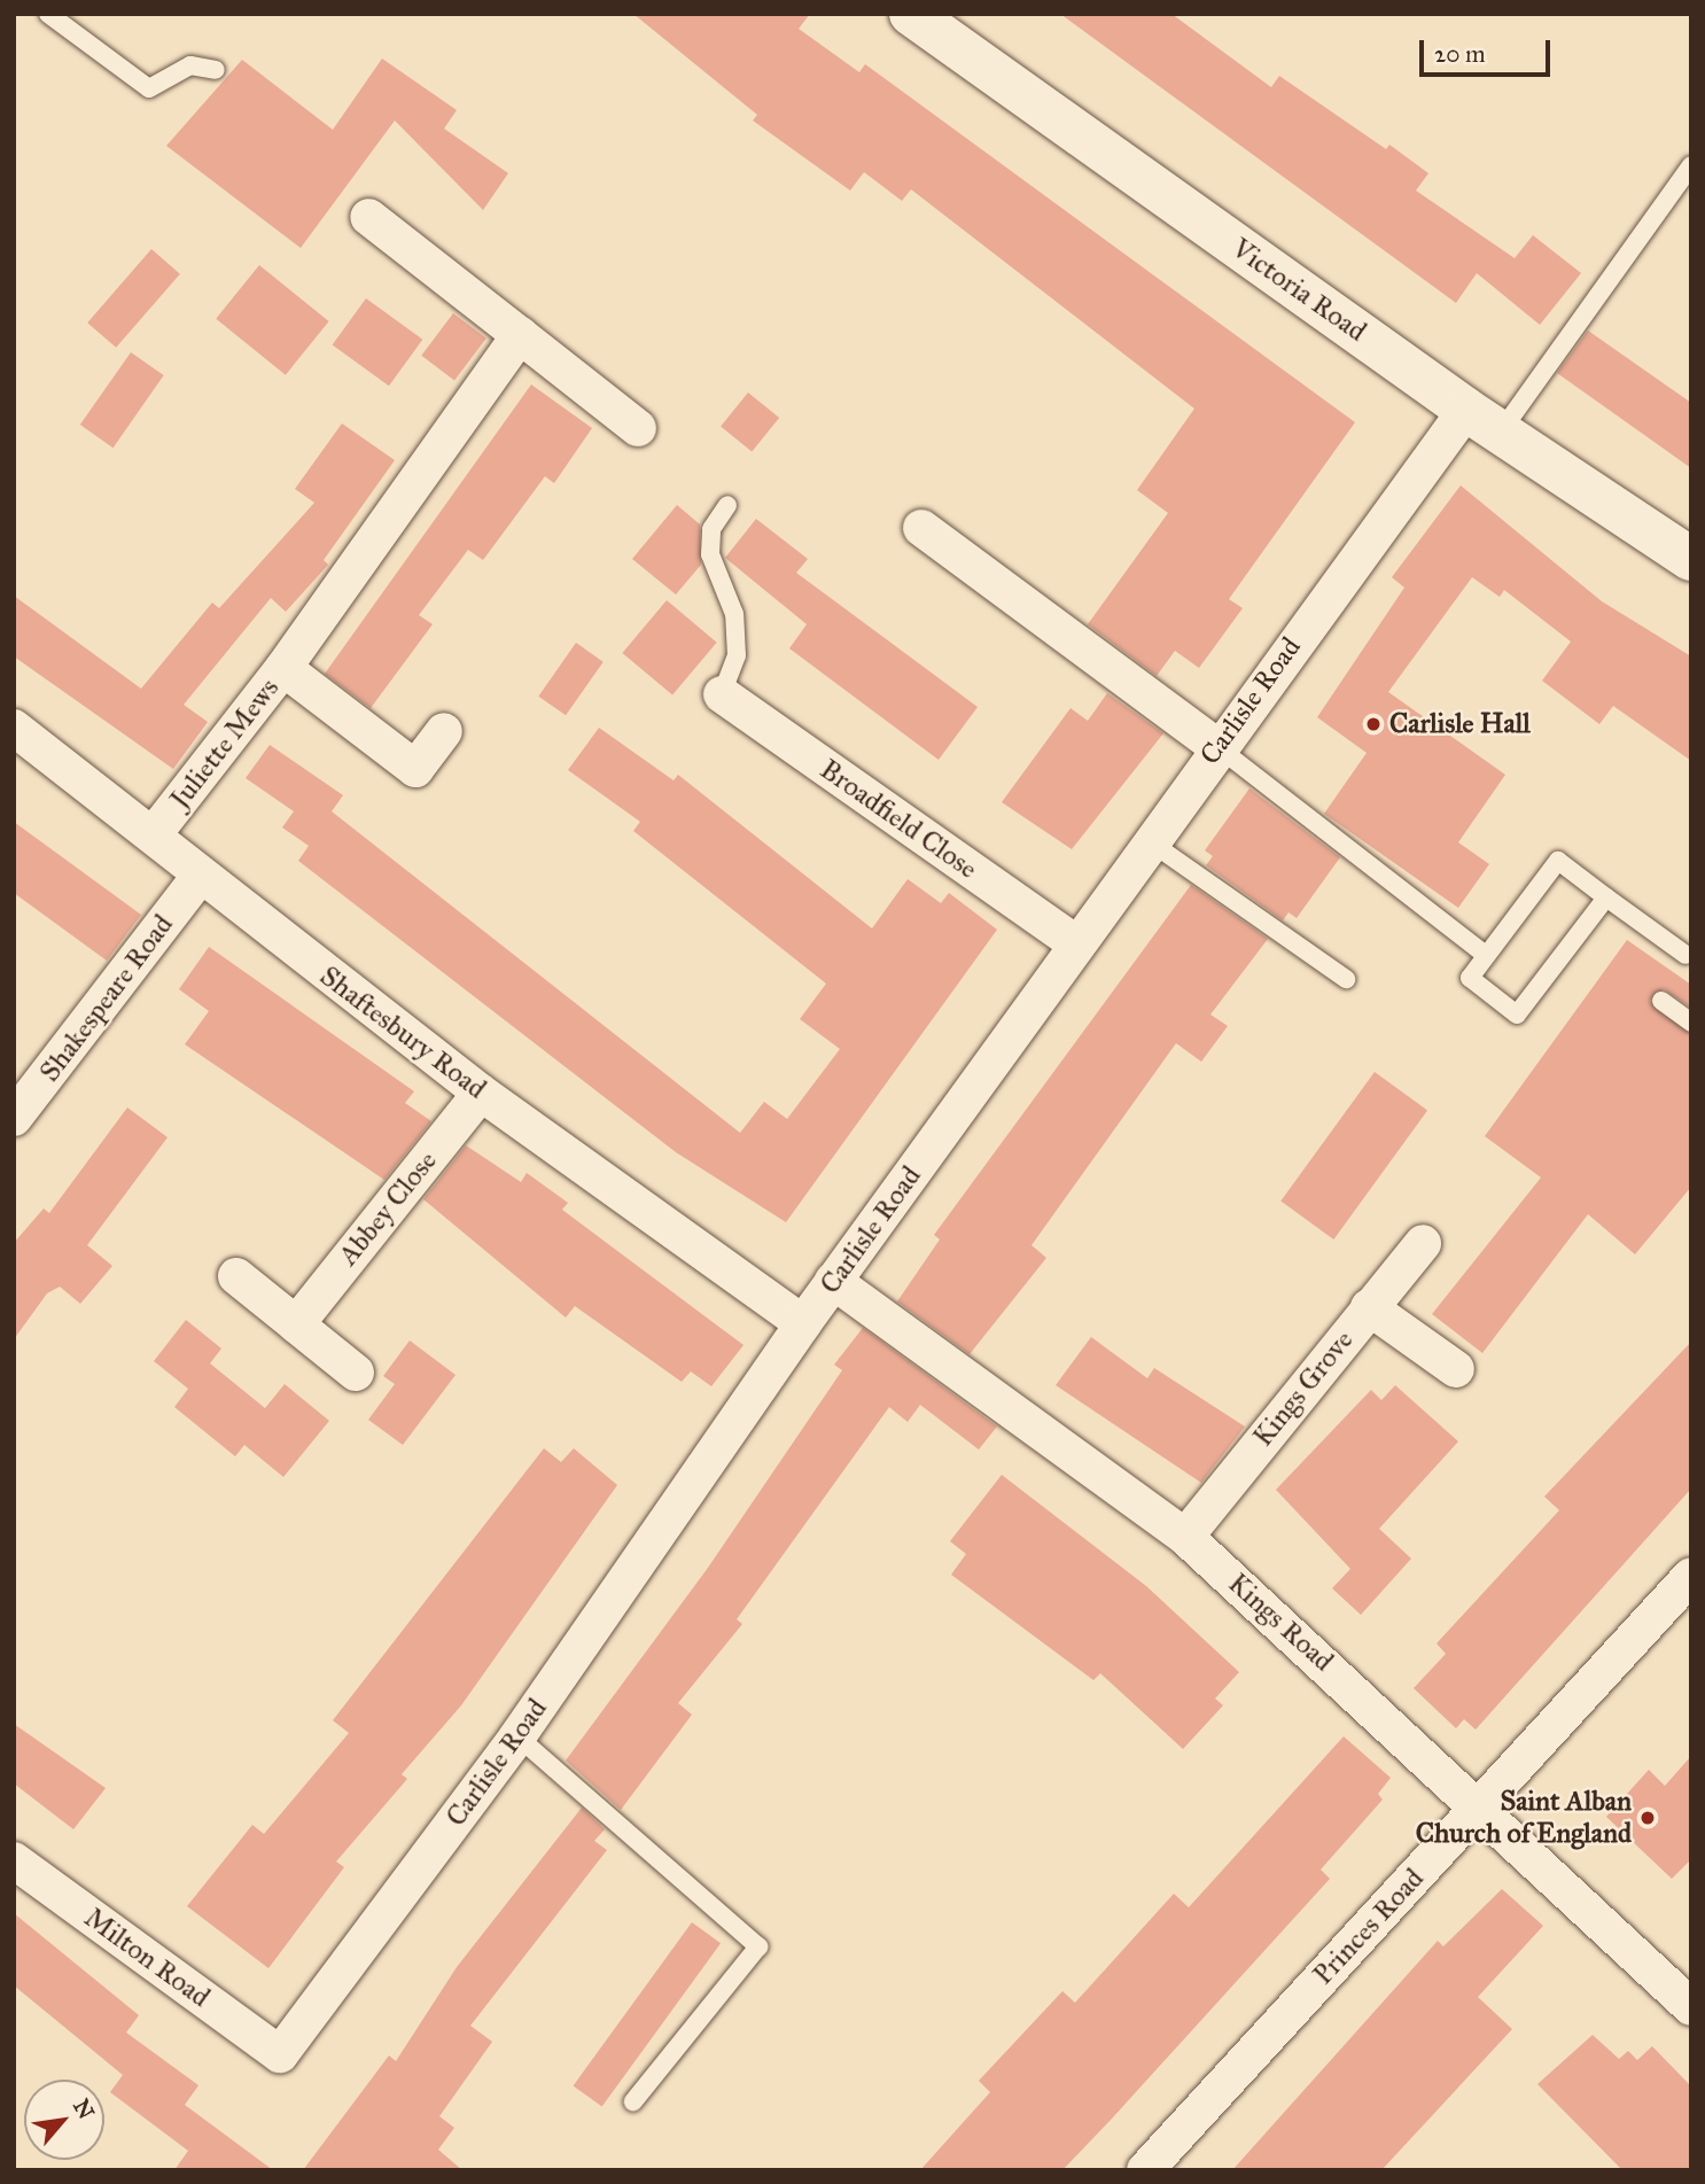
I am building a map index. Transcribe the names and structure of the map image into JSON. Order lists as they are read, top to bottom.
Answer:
{
  "streets": {
    "street": [
      "Victoria Road",
      "Carlisle Road",
      "Juliette Mews",
      "Broadfield Close",
      "Shakespeare Road",
      "Shaftesbury Road",
      "Abbey Close",
      "Kings Grove",
      "Kings Road",
      "Princes Road",
      "Milton Road"
    ]
  },
  "crossings": [
    ["Victoria Road", "Carlisle Road"],
    ["Carlisle Road", "Broadfield Close"],
    ["Carlisle Road", "Shaftesbury Road"],
    ["Carlisle Road", "Kings Road"],
    ["Carlisle Road", "Milton Road"],
    ["Juliette Mews", "Shaftesbury Road"],
    ["Shakespeare Road", "Shaftesbury Road"],
    ["Shaftesbury Road", "Abbey Close"],
    ["Kings Grove", "Kings Road"],
    ["Kings Road", "Princes Road"]
  ],
  "places": ["Carlisle Hall", "Saint Alban Church of England"],
  "scale_bar": "20 m",
  "north": "top right"
}
